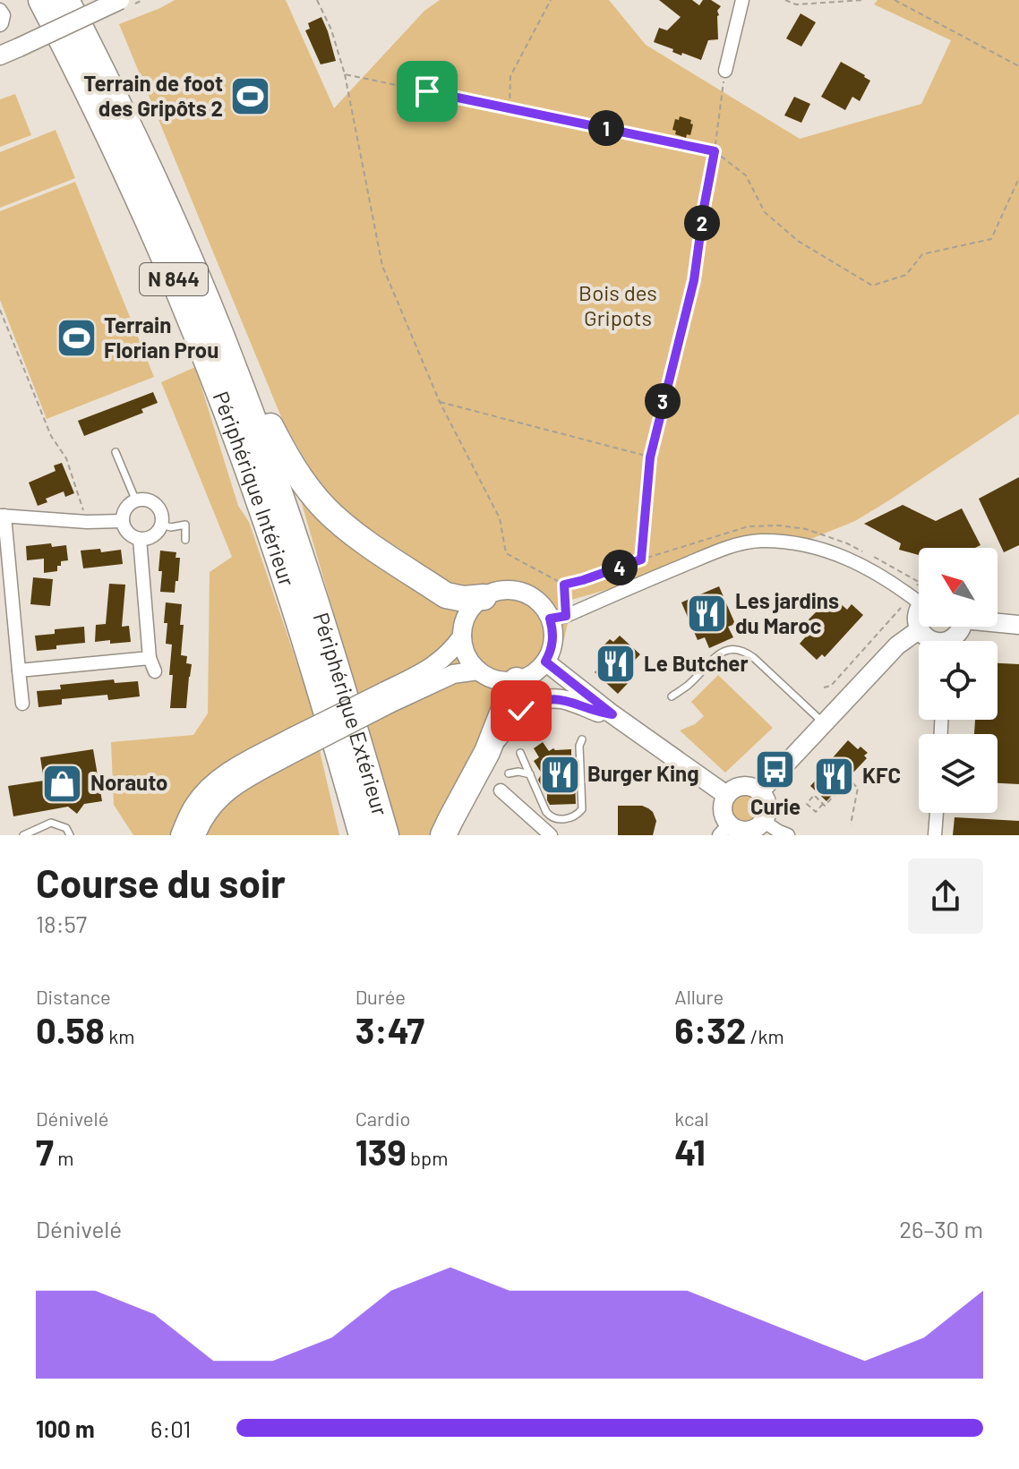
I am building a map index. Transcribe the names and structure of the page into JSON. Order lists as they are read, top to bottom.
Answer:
{
  "streets": {
    "highway": ["N 844", "Périphérique Intérieur", "Périphérique Extérieur"]
  },
  "parks": ["Bois des Gripots"],
  "places": {
    "sports": ["Terrain de foot des Gripôts 2", "Terrain Florian Prou"],
    "restaurant": [
      "Les jardins du Maroc",
      "Le Butcher",
      "Burger King",
      "KFC"
    ],
    "bus stop": ["Curie"],
    "shop": ["Norauto"]
  },
  "north": "top left",
  "page": {
    "pins": [
      "1",
      "2",
      "3",
      "4"
    ],
    "heading": ["Course du soir", "18:57"],
    "stats": [
      ["Distance", "0.58 km"],
      ["Durée", "3:47"],
      ["Allure", "6:32 /km"],
      ["Dénivelé", "7 m"],
      ["Cardio", "139 bpm"],
      ["kcal", "41"]
    ],
    "chart": ["Dénivelé", "26–30 m"],
    "list": [
      {
        "name": "100 m",
        "note": "6:01"
      }
    ]
  }
}
